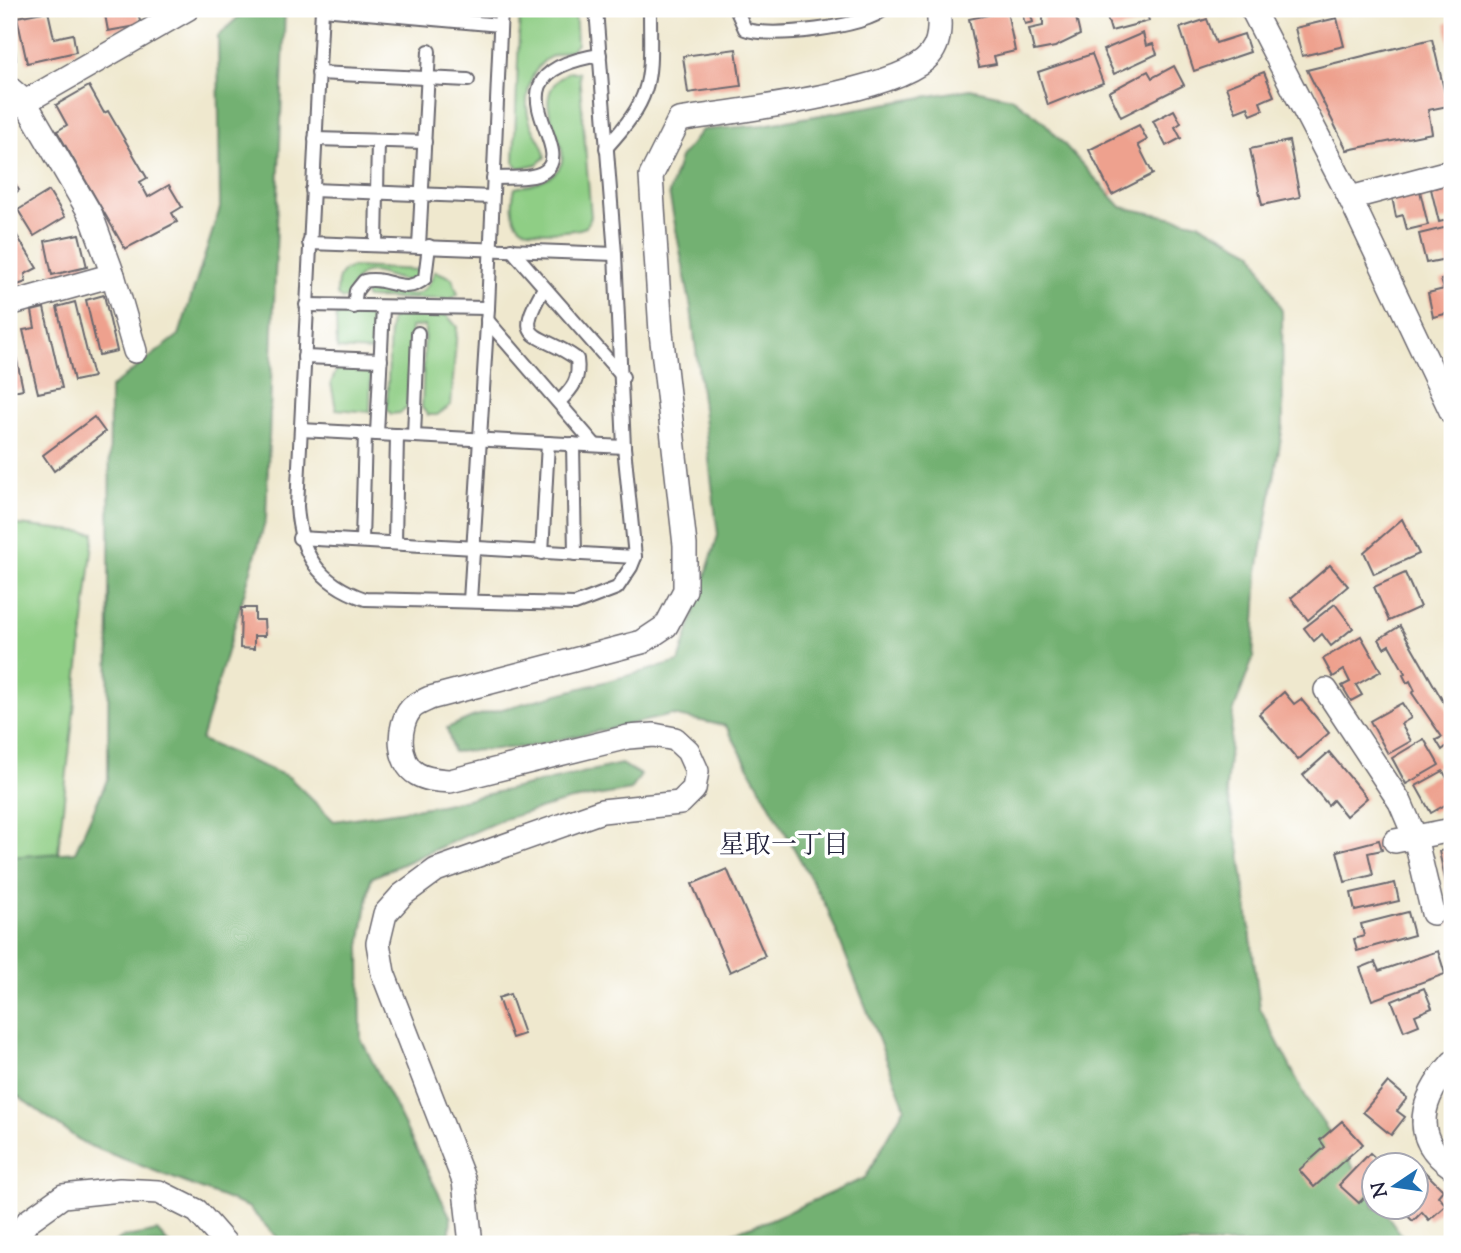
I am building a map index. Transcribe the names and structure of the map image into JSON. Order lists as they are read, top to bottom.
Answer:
{
  "districts": ["星取一丁目"],
  "north": "left"
}
